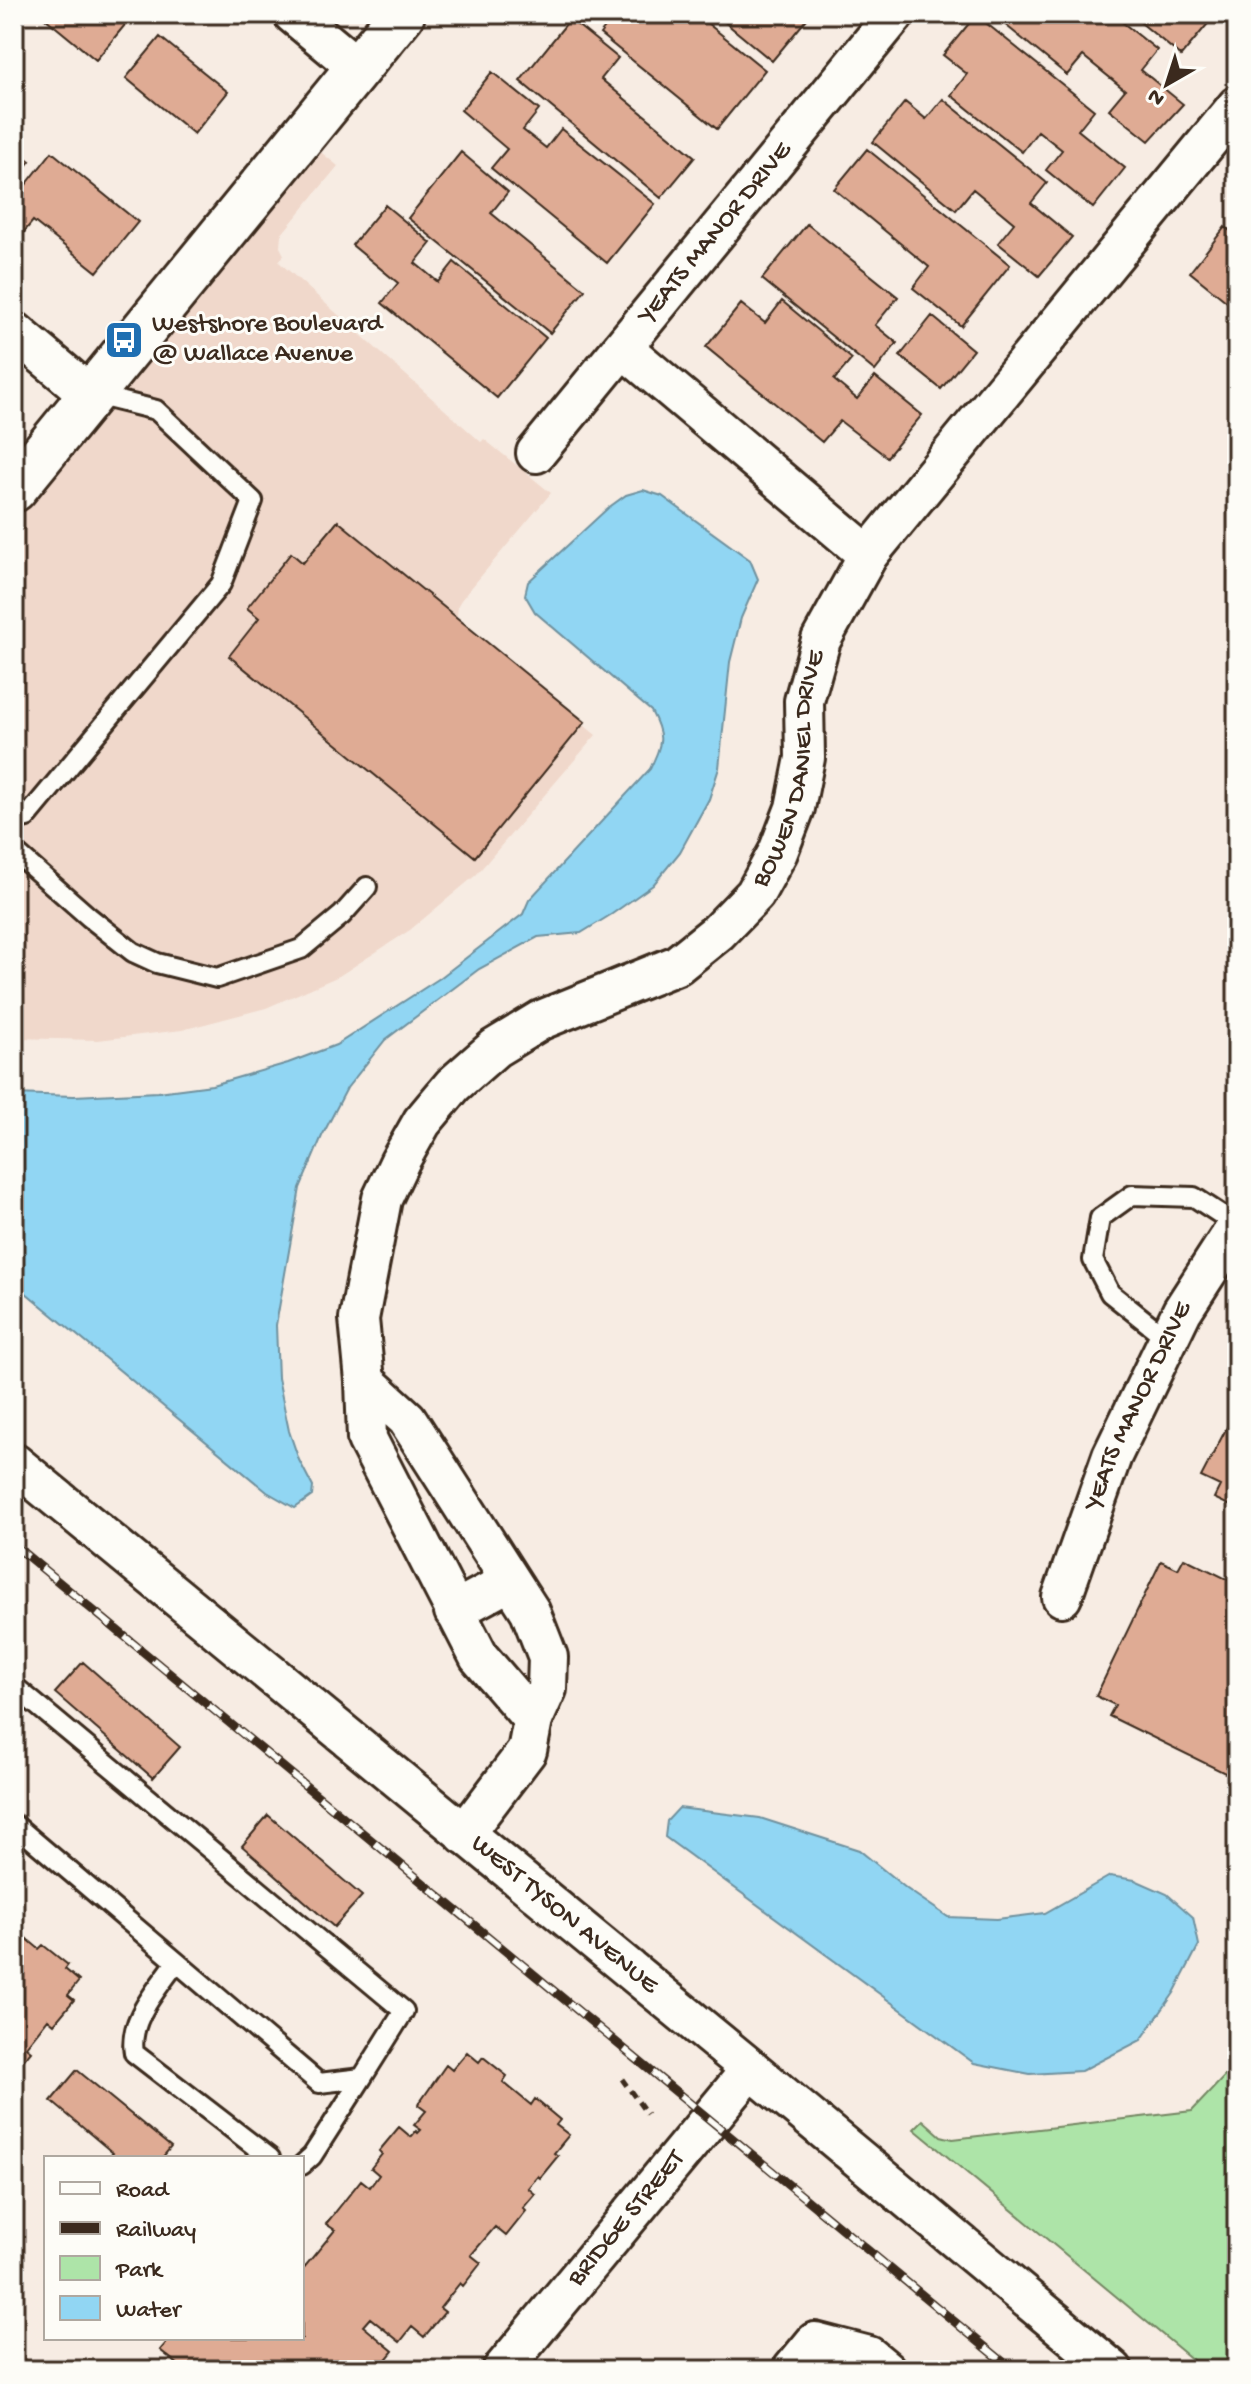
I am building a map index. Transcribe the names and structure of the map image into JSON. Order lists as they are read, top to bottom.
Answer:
{
  "streets": {
    "street": [
      "YEATS MANOR DRIVE",
      "BOWEN DANIEL DRIVE",
      "WEST TYSON AVENUE",
      "BRIDGE STREET"
    ]
  },
  "crossings": [
    ["WEST TYSON AVENUE", "BRIDGE STREET"]
  ],
  "places": {
    "bus stop": ["Westshore Boulevard @ Wallace Avenue"]
  },
  "legend": [
    "Road",
    "Railway",
    "Park",
    "Water"
  ],
  "north": "bottom left"
}
